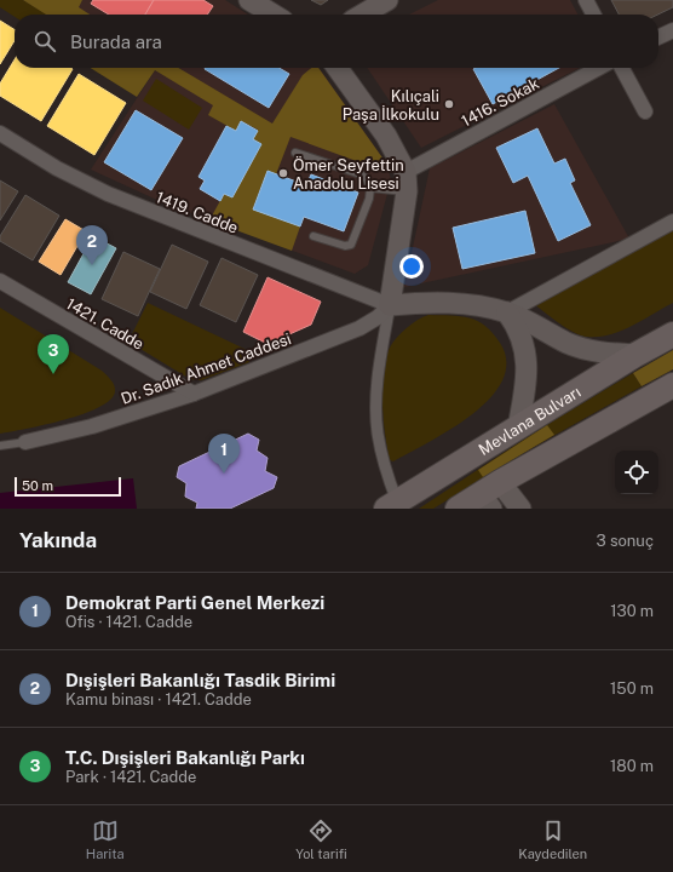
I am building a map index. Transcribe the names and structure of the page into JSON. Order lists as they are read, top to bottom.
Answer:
{
  "streets": {
    "highway": ["Mevlana Bulvarı"],
    "street": [
      "1416. Sokak",
      "1419. Cadde",
      "1421. Cadde",
      "Dr. Sadık Ahmet Caddesi"
    ]
  },
  "crossings": [
    ["1419. Cadde", "Dr. Sadık Ahmet Caddesi"],
    ["1421. Cadde", "Dr. Sadık Ahmet Caddesi"]
  ],
  "places": ["Kılıçali Paşa İlkokulu", "Ömer Seyfettin Anadolu Lisesi"],
  "scale_bar": "50 m",
  "page": {
    "search": "Burada ara",
    "pins": ["2", "3", "1"],
    "scale": "50 m",
    "heading": ["Yakında", "3 sonuç"],
    "list": [
      {
        "mark": "1",
        "name": "Demokrat Parti Genel Merkezi",
        "note": "Ofis · 1421. Cadde",
        "value": "130 m"
      },
      {
        "mark": "2",
        "name": "Dışişleri Bakanlığı Tasdik Birimi",
        "note": "Kamu binası · 1421. Cadde",
        "value": "150 m"
      },
      {
        "mark": "3",
        "name": "T.C. Dışişleri Bakanlığı Parkı",
        "note": "Park · 1421. Cadde",
        "value": "180 m"
      }
    ],
    "nav": ["Harita", "Yol tarifi", "Kaydedilen"]
  }
}
